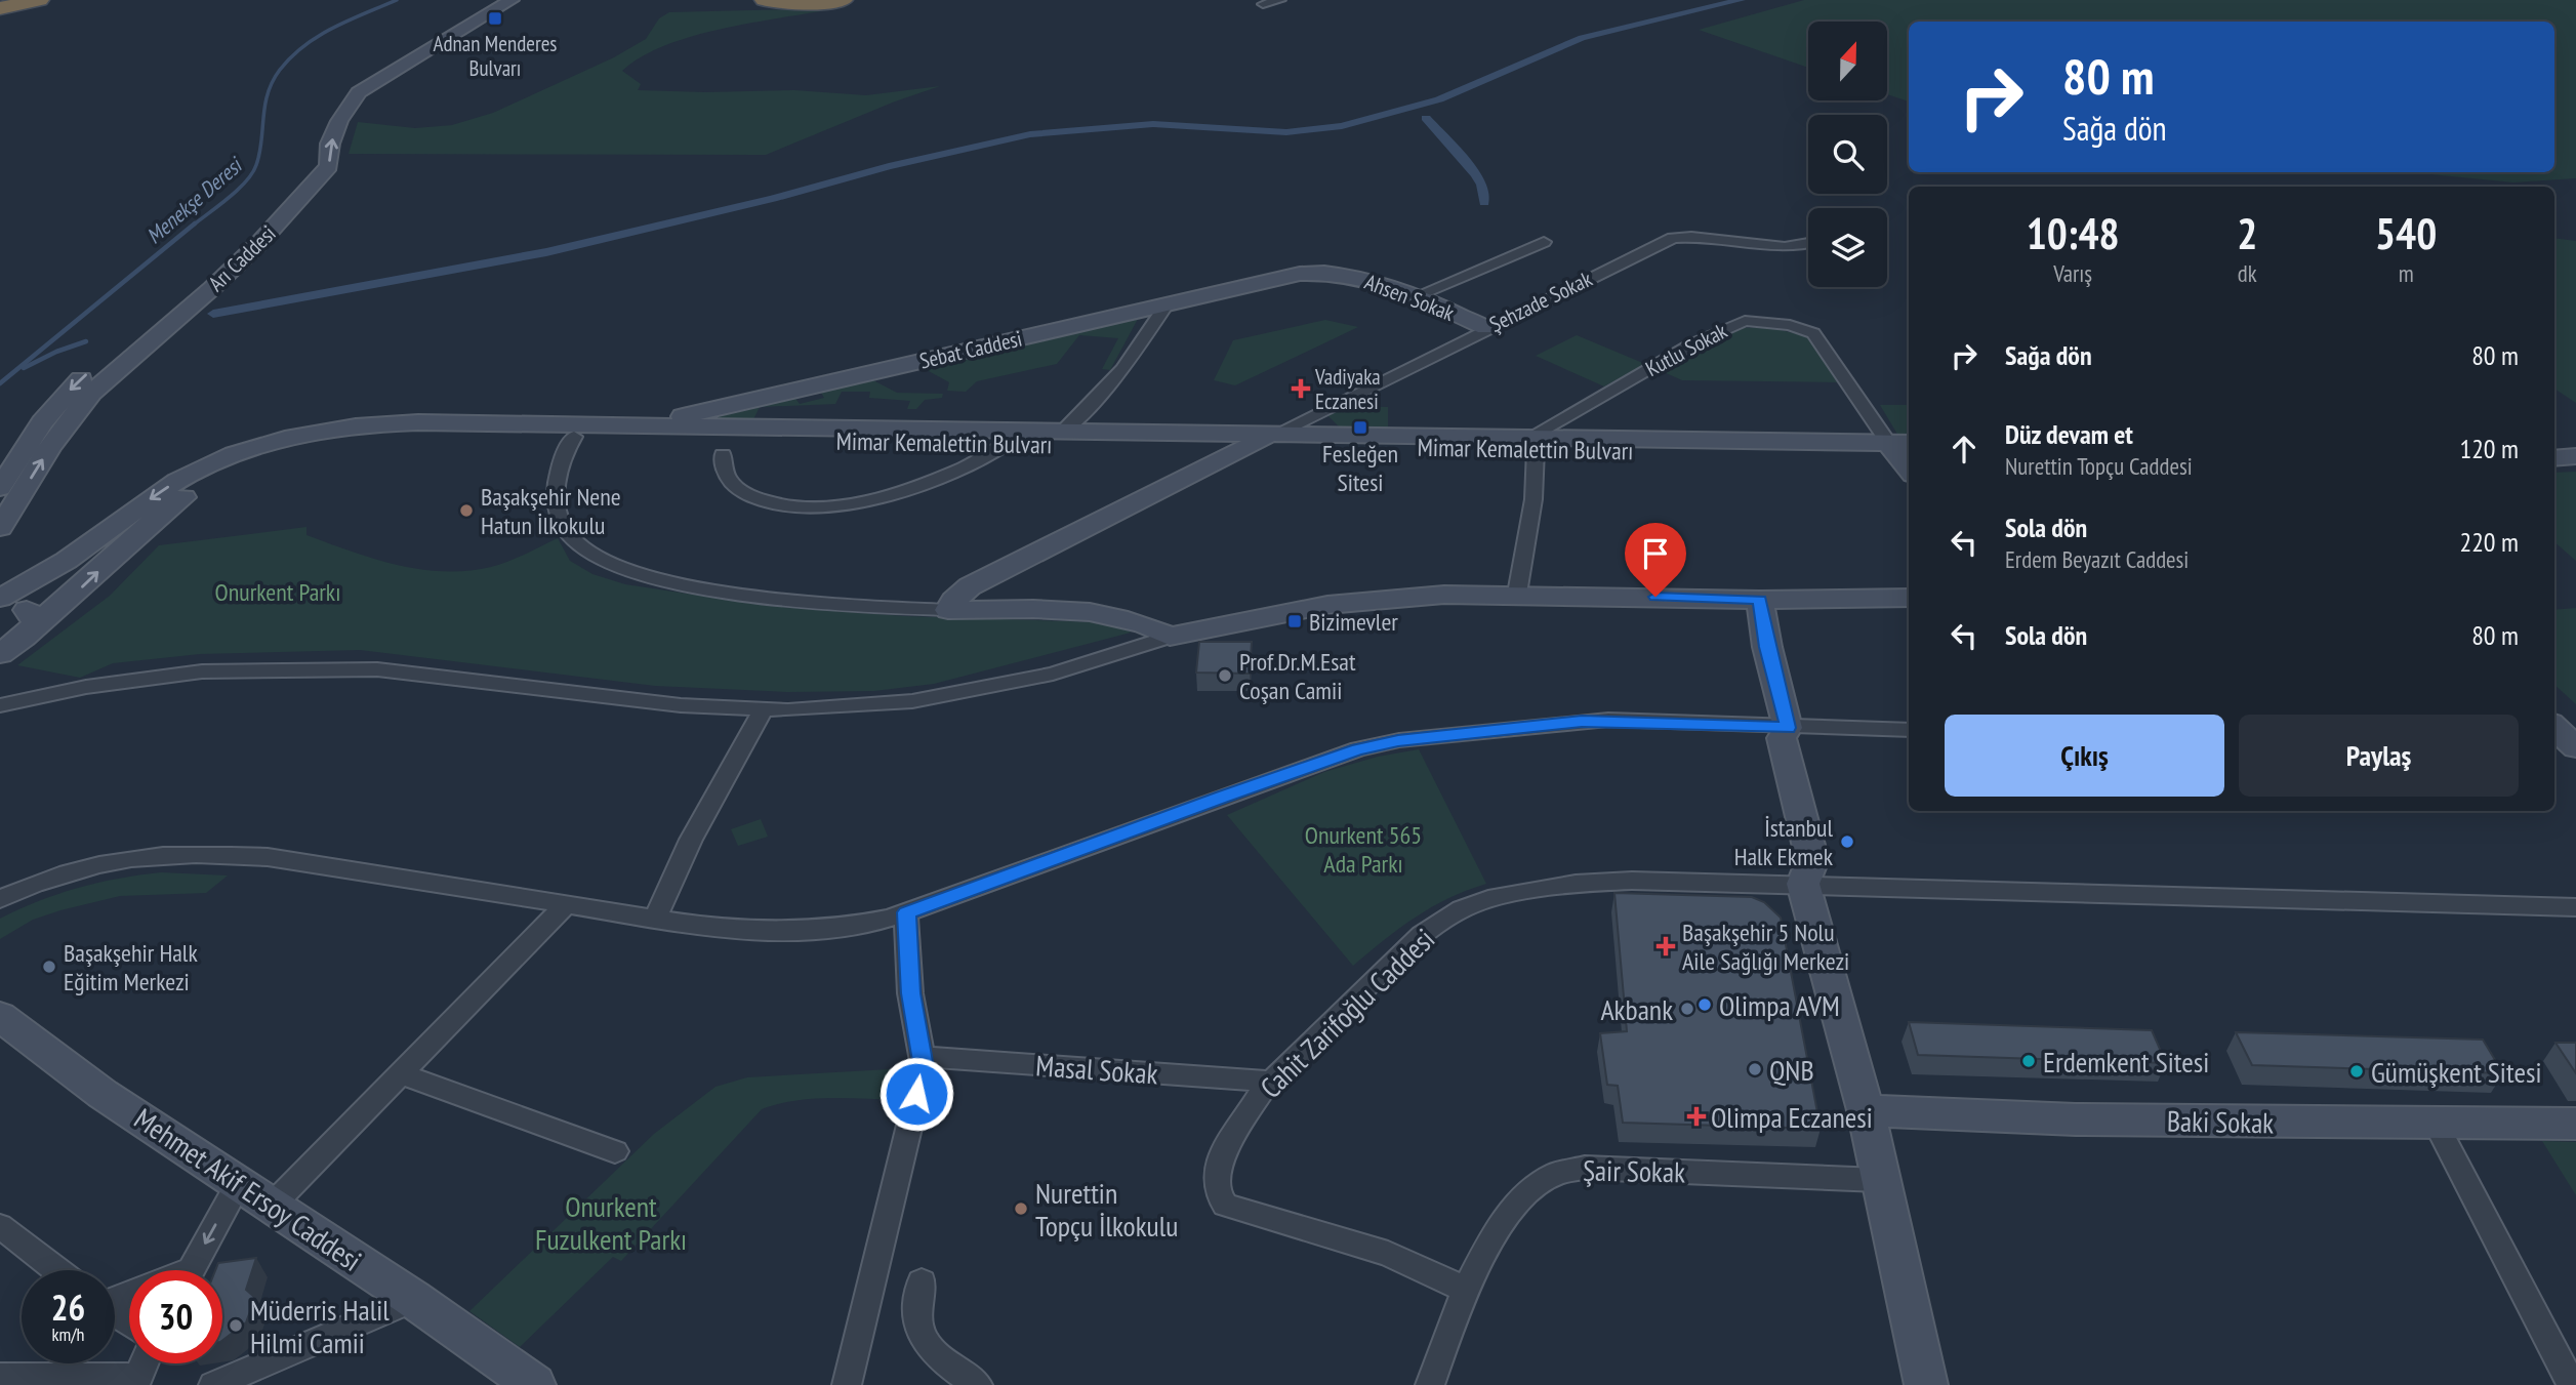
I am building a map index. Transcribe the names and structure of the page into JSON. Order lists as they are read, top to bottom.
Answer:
{
  "streets": {
    "main road": [
      "Arı Caddesi",
      "Ahsen Sokak",
      "Sebat Caddesi",
      "Mimar Kemalettin Bulvarı",
      "Baki Sokak",
      "Mehmet Akif Ersoy Caddesi"
    ],
    "street": [
      "Şehzade Sokak",
      "Kutlu Sokak",
      "Cahit Zarifoğlu Caddesi",
      "Masal Sokak",
      "Şair Sokak"
    ]
  },
  "crossings": [
    ["Ahsen Sokak", "Şehzade Sokak"],
    ["Ahsen Sokak", "Sebat Caddesi"],
    ["Şehzade Sokak", "Mimar Kemalettin Bulvarı"],
    ["Kutlu Sokak", "Mimar Kemalettin Bulvarı"],
    ["Cahit Zarifoğlu Caddesi", "Masal Sokak"],
    ["Cahit Zarifoğlu Caddesi", "Şair Sokak"]
  ],
  "water": ["Menekşe Deresi"],
  "parks": ["Onurkent Parkı", "Onurkent 565 Ada Parkı", "Onurkent Fuzulkent Parkı"],
  "places": {
    "transit": ["Adnan Menderes Bulvarı", "Fesleğen Sitesi", "Bizimevler"],
    "health": ["Vadiyaka Eczanesi", "Başakşehir 5 Nolu Aile Sağlığı Merkezi", "Olimpa Eczanesi"],
    "other": [
      "Başakşehir Nene Hatun İlkokulu",
      "Prof.Dr.M.Esat Coşan Camii",
      "İstanbul Halk Ekmek",
      "Başakşehir Halk Eğitim Merkezi",
      "Olimpa AVM",
      "Akbank",
      "Erdemkent Sitesi",
      "QNB",
      "Gümüşkent Sitesi",
      "Nurettin Topçu İlkokulu",
      "Müderris Halil Hilmi Camii"
    ]
  },
  "north": "top",
  "page": {
    "turn": ["80 m", "Sağa dön"],
    "eta": [
      "10:48",
      "Varış",
      "2",
      "dk",
      "540",
      "m"
    ],
    "list": [
      {
        "name": "Sağa dön",
        "value": "80 m"
      },
      {
        "name": "Düz devam et",
        "note": "Nurettin Topçu Caddesi",
        "value": "120 m"
      },
      {
        "name": "Sola dön",
        "note": "Erdem Beyazıt Caddesi",
        "value": "220 m"
      },
      {
        "name": "Sola dön",
        "value": "80 m"
      }
    ],
    "buttons": ["Çıkış", "Paylaş"],
    "speed": "26 km/h",
    "limit": "30"
  }
}
